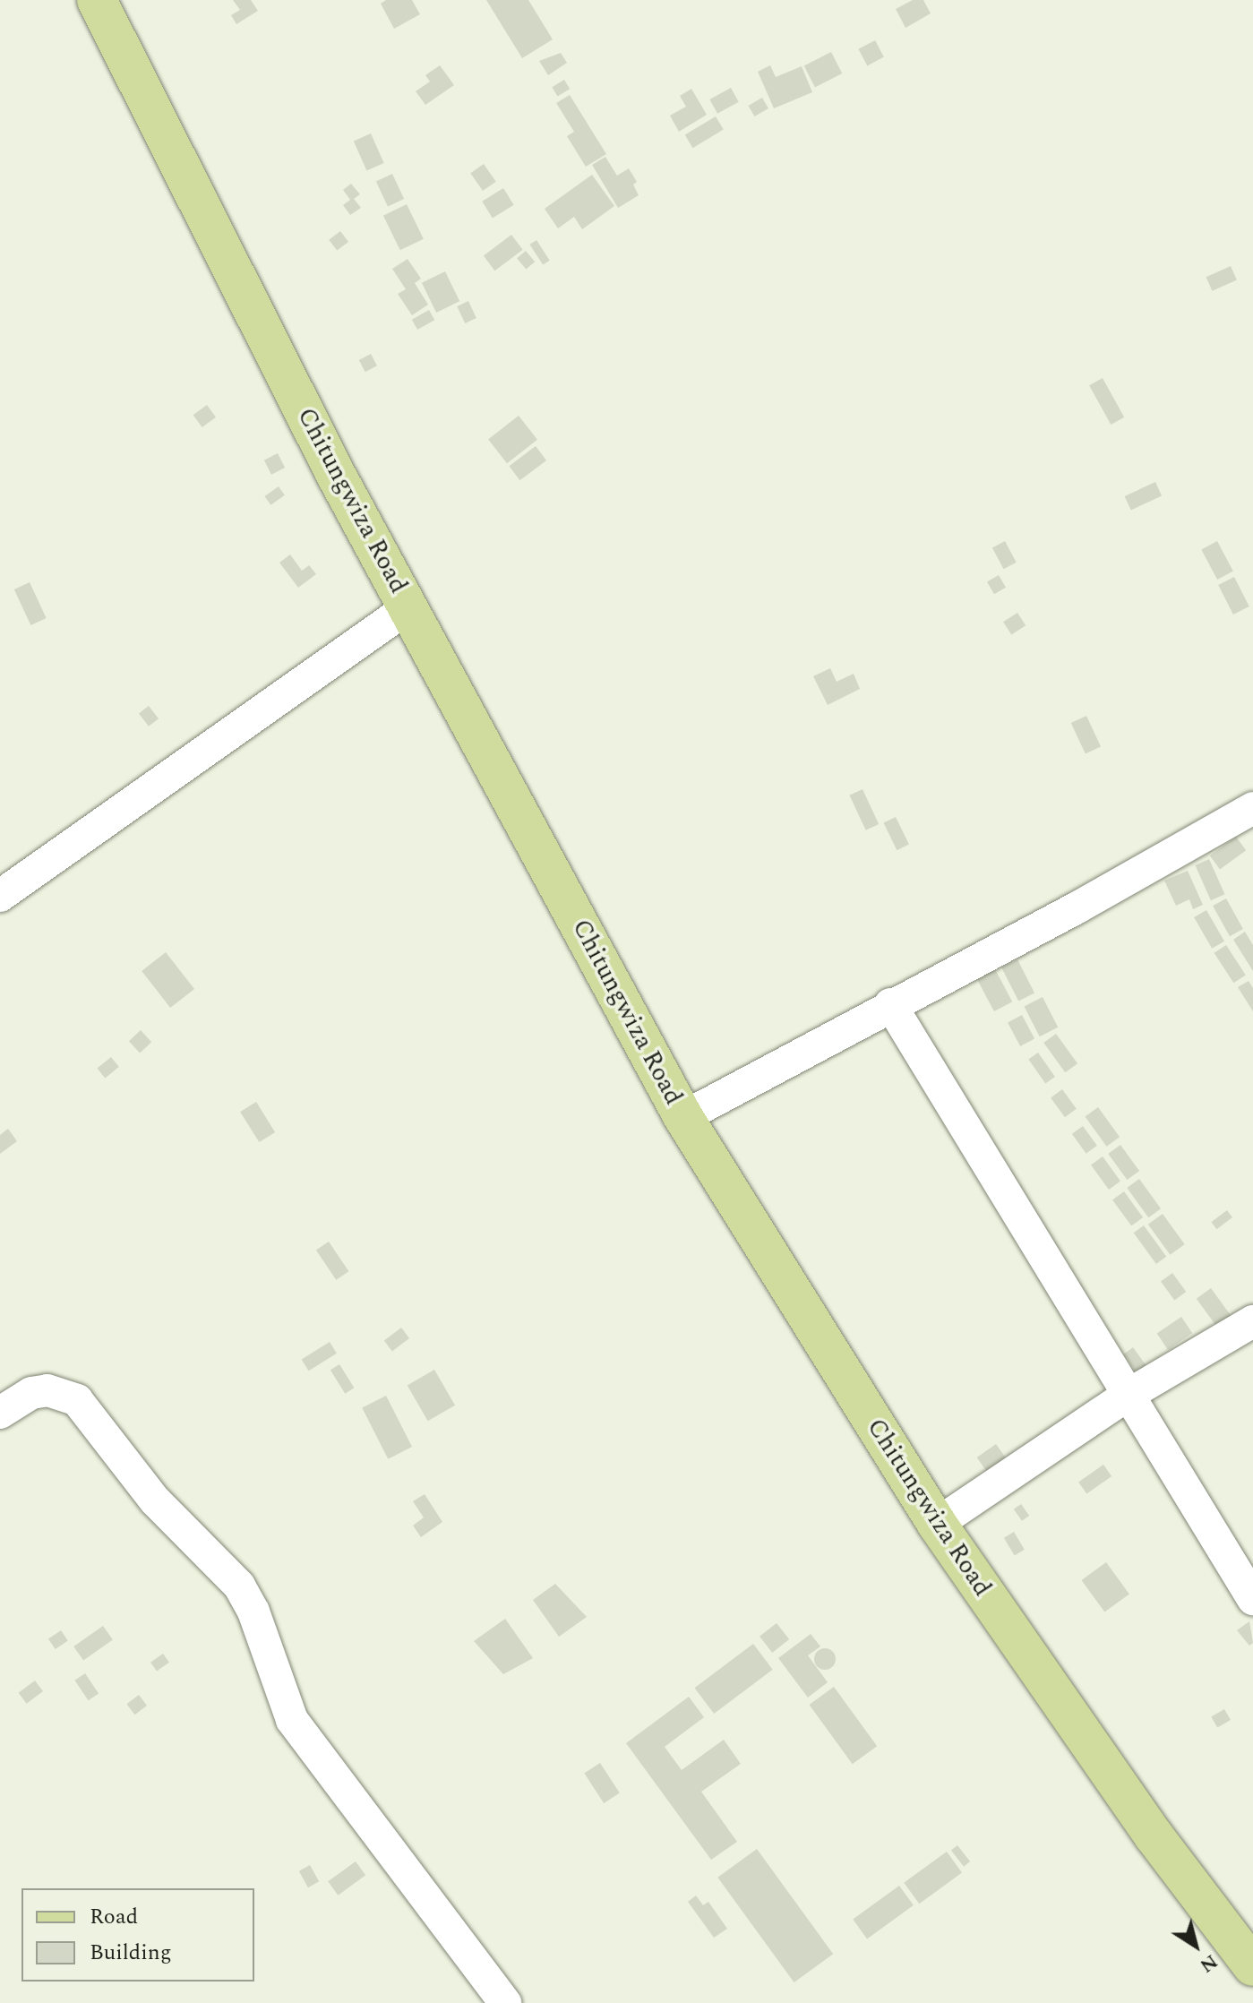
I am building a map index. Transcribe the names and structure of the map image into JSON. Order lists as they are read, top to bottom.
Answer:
{
  "streets": {
    "main road": ["Chitungwiza Road"]
  },
  "legend": ["Road", "Building"],
  "north": "bottom right"
}
